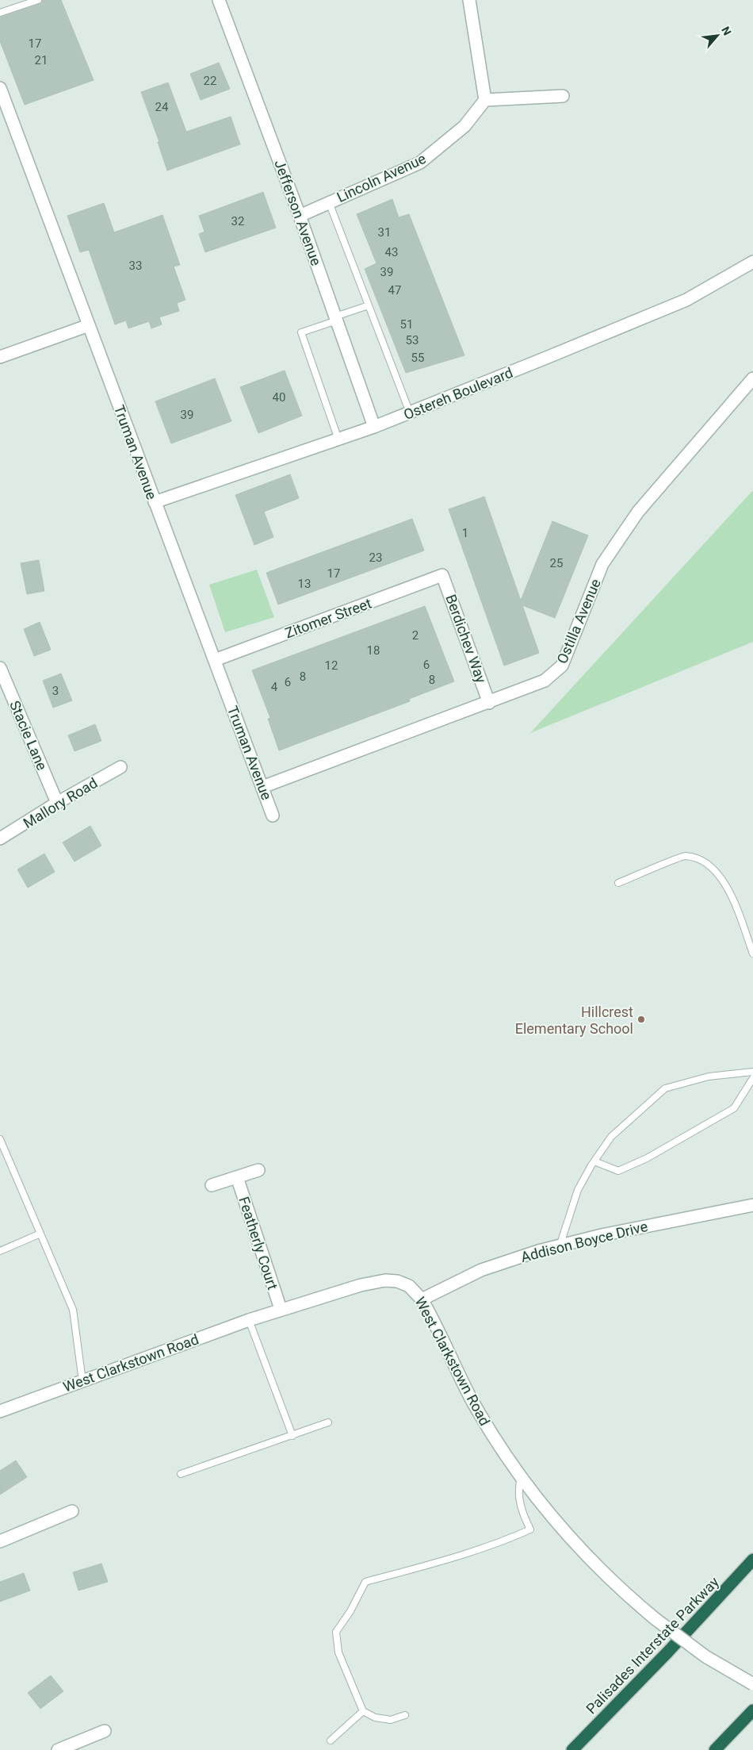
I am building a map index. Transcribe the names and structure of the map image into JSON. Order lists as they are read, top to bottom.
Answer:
{
  "streets": {
    "highway": ["Palisades Interstate Parkway"],
    "street": [
      "Lincoln Avenue",
      "Jefferson Avenue",
      "Ostereh Boulevard",
      "Truman Avenue",
      "Zitomer Street",
      "Ostilla Avenue",
      "Berdichev Way",
      "Stacie Lane",
      "Mallory Road",
      "Addison Boyce Drive",
      "Featherly Court",
      "West Clarkstown Road"
    ]
  },
  "crossings": [
    ["Lincoln Avenue", "Jefferson Avenue"],
    ["Jefferson Avenue", "Ostereh Boulevard"],
    ["Ostereh Boulevard", "Truman Avenue"],
    ["Truman Avenue", "Zitomer Street"],
    ["Truman Avenue", "Ostilla Avenue"],
    ["Zitomer Street", "Berdichev Way"],
    ["Ostilla Avenue", "Berdichev Way"],
    ["Stacie Lane", "Mallory Road"],
    ["Addison Boyce Drive", "West Clarkstown Road"],
    ["Featherly Court", "West Clarkstown Road"]
  ],
  "places": ["Hillcrest Elementary School"],
  "house_numbers": [
    "17",
    "21",
    "22",
    "24",
    "32",
    "31",
    "43",
    "33",
    "39",
    "47",
    "51",
    "53",
    "55",
    "40",
    "39",
    "1",
    "23",
    "25",
    "17",
    "13",
    "2",
    "18",
    "6",
    "12",
    "8",
    "8",
    "6",
    "4",
    "3"
  ],
  "north": "top right"
}
